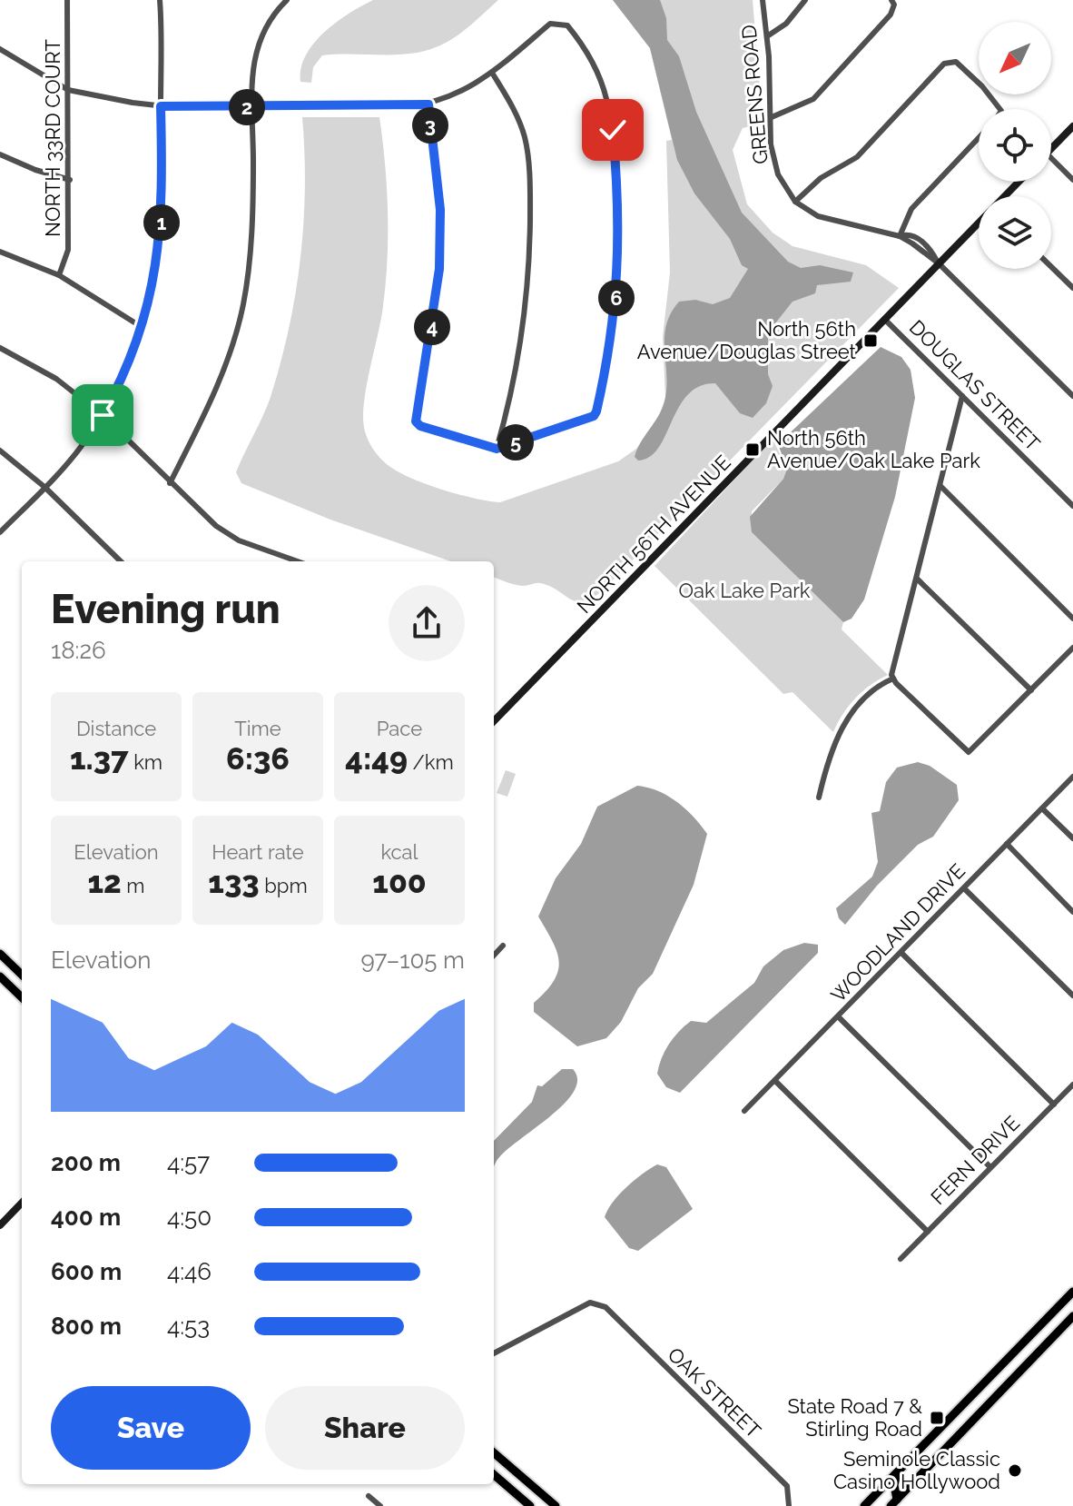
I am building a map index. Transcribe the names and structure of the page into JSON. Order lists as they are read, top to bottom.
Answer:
{
  "streets": {
    "street": [
      "GREENS ROAD",
      "NORTH 33RD COURT",
      "DOUGLAS STREET",
      "NORTH 56TH AVENUE",
      "WOODLAND DRIVE",
      "FERN DRIVE",
      "OAK STREET"
    ]
  },
  "crossings": [
    ["DOUGLAS STREET", "NORTH 56TH AVENUE"]
  ],
  "parks": ["Oak Lake Park"],
  "places": {
    "transit": ["North 56th Avenue/Douglas Street", "North 56th Avenue/Oak Lake Park", "State Road 7 & Stirling Road"],
    "other": ["Seminole Classic Casino Hollywood"]
  },
  "north": "bottom left",
  "page": {
    "pins": [
      "2",
      "3",
      "1",
      "6",
      "4",
      "5"
    ],
    "heading": ["Evening run", "18:26"],
    "stats": [
      ["Distance", "1.37 km"],
      ["Time", "6:36"],
      ["Pace", "4:49 /km"],
      ["Elevation", "12 m"],
      ["Heart rate", "133 bpm"],
      ["kcal", "100"]
    ],
    "chart": ["Elevation", "97–105 m"],
    "list": [
      {
        "name": "200 m",
        "note": "4:57"
      },
      {
        "name": "400 m",
        "note": "4:50"
      },
      {
        "name": "600 m",
        "note": "4:46"
      },
      {
        "name": "800 m",
        "note": "4:53"
      }
    ],
    "buttons": ["Save", "Share"]
  }
}
